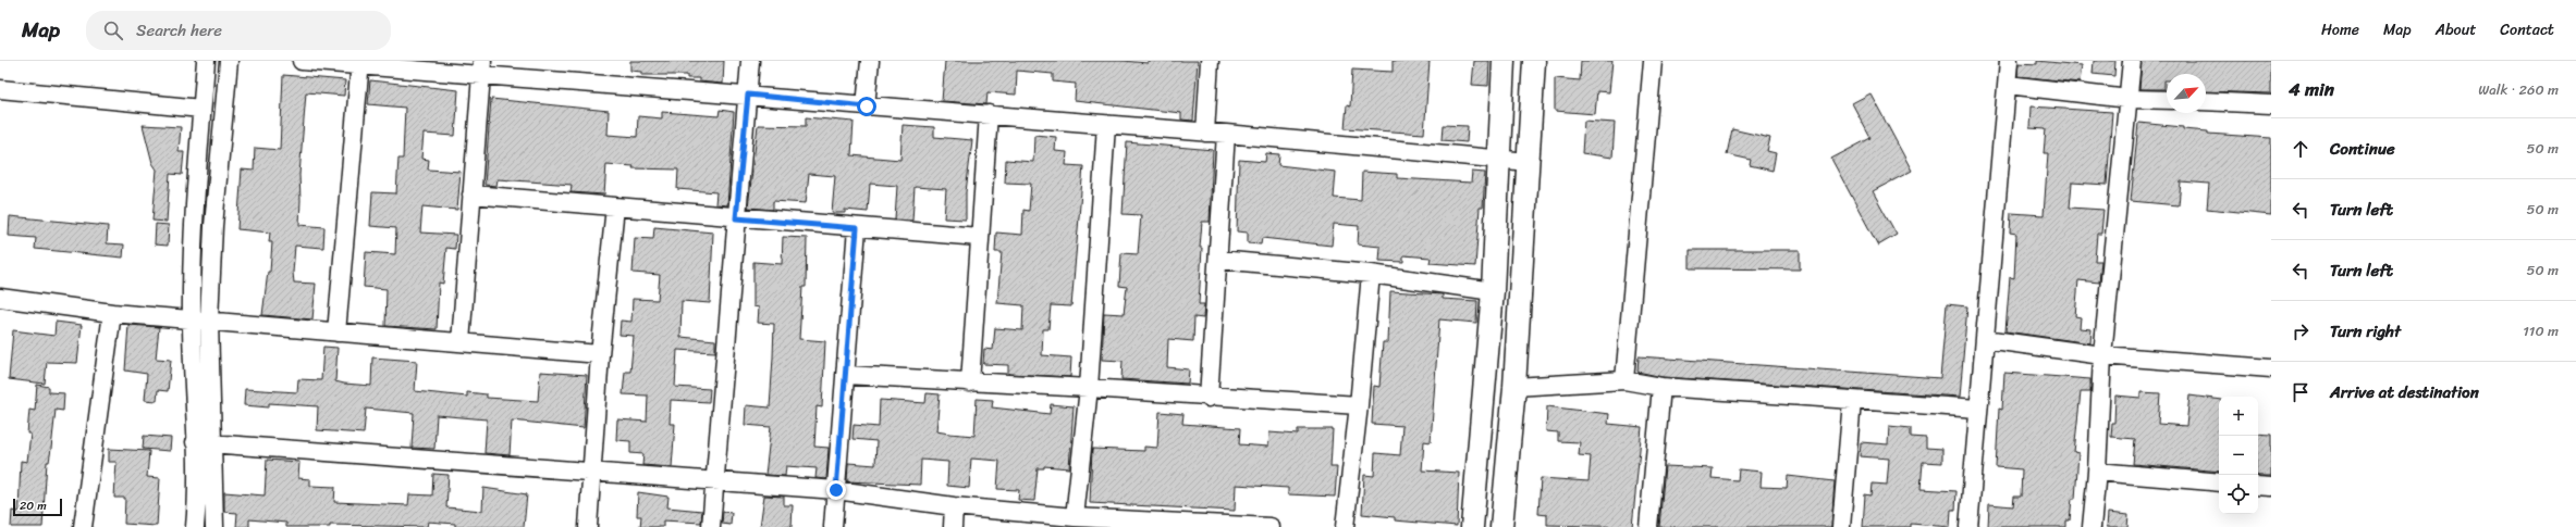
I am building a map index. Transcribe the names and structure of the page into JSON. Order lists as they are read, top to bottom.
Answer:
{
  "scale_bar": "20 m",
  "north": "top right",
  "page": {
    "header": "Map",
    "search": "Search here",
    "nav": [
      "Home",
      "Map",
      "About",
      "Contact"
    ],
    "heading": ["4 min", "Walk · 260 m"],
    "list": [
      ["Continue", "50 m"],
      ["Turn left", "50 m"],
      ["Turn left", "50 m"],
      ["Turn right", "110 m"],
      "Arrive at destination"
    ],
    "map_buttons": ["+", "−"],
    "scale": "20 m"
  }
}
